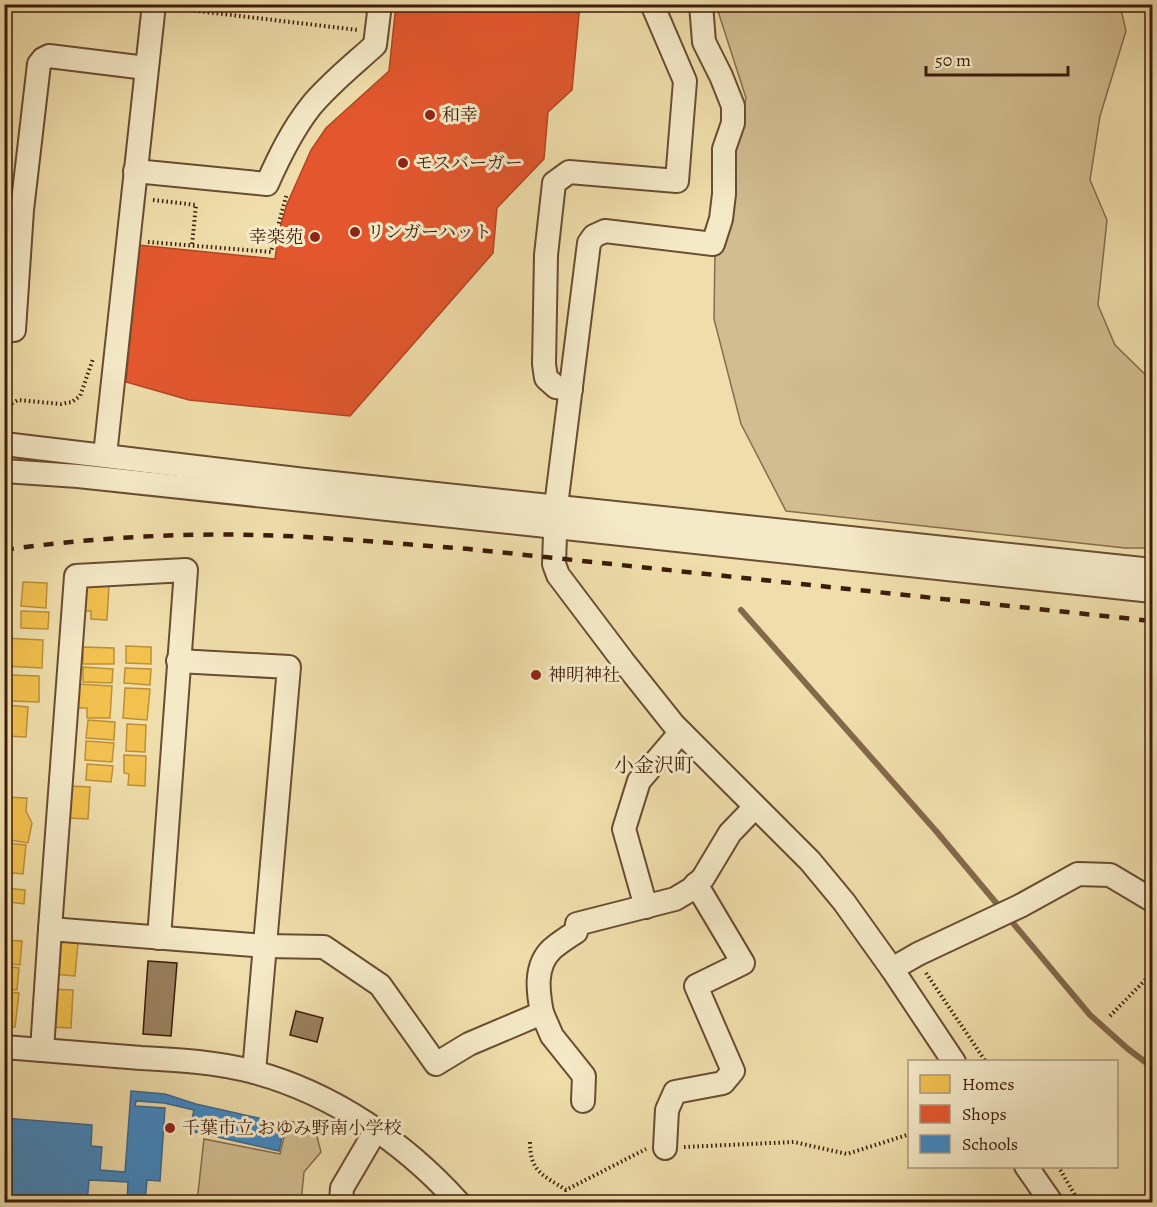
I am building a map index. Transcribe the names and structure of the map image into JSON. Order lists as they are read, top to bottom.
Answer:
{
  "districts": ["小金沢町"],
  "places": [
    "和幸",
    "モスバーガー",
    "リンガーハット",
    "幸楽苑",
    "神明神社",
    "千葉市立 おゆみ野南小学校"
  ],
  "legend": ["Homes", "Shops", "Schools"],
  "scale_bar": "50 m"
}
